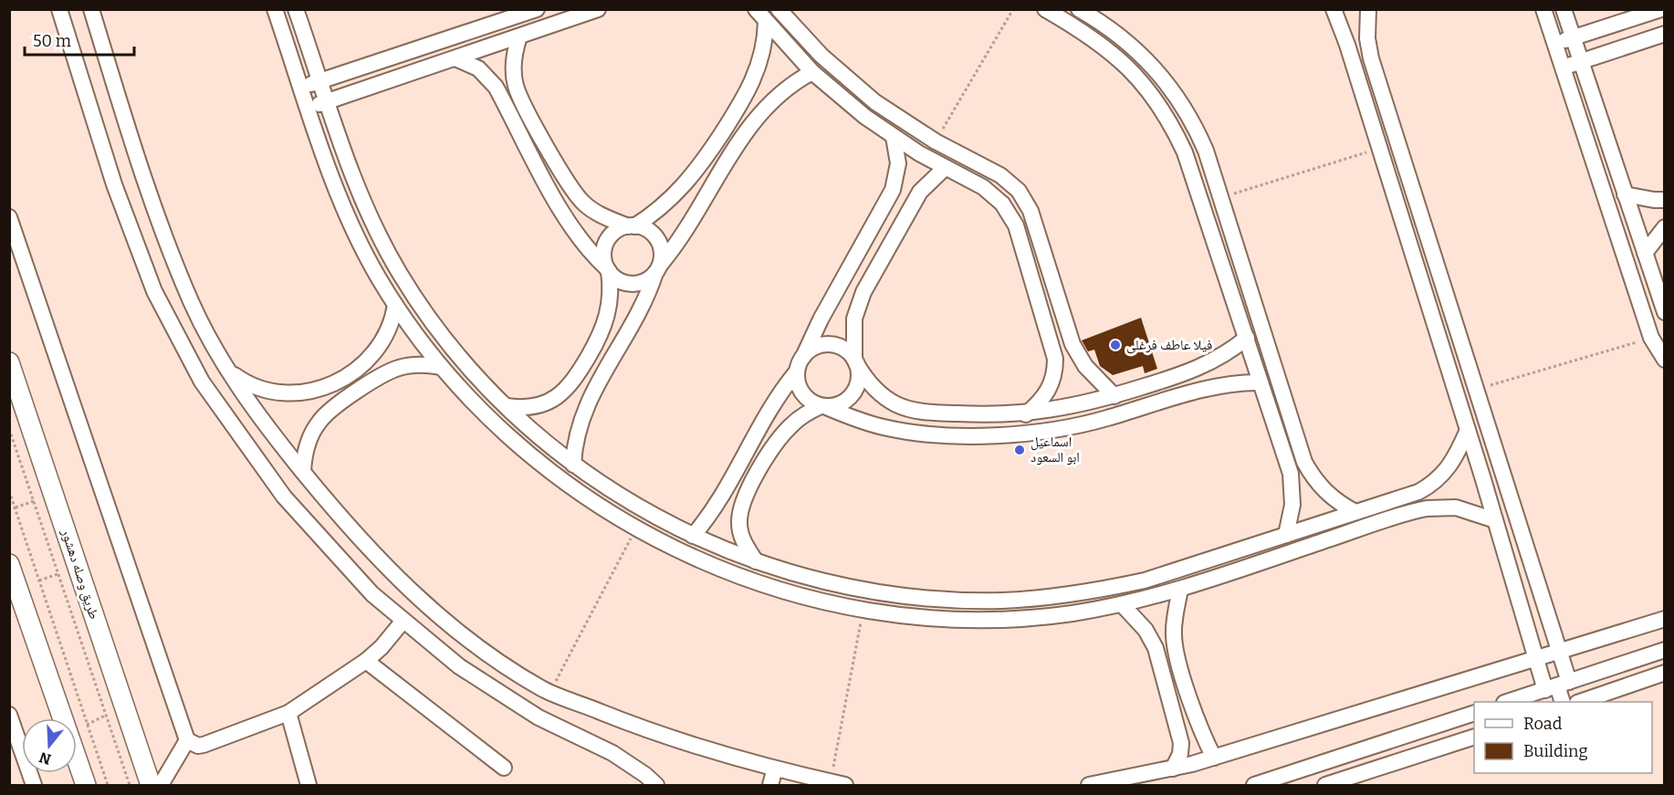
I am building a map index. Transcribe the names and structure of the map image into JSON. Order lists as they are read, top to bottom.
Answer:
{
  "streets": {
    "main road": ["طريق وصله دهشور"]
  },
  "places": ["فيلا عاطف فرغلى", "اسماعيل ابو السعود"],
  "legend": ["Road", "Building"],
  "scale_bar": "50 m",
  "north": "bottom"
}
